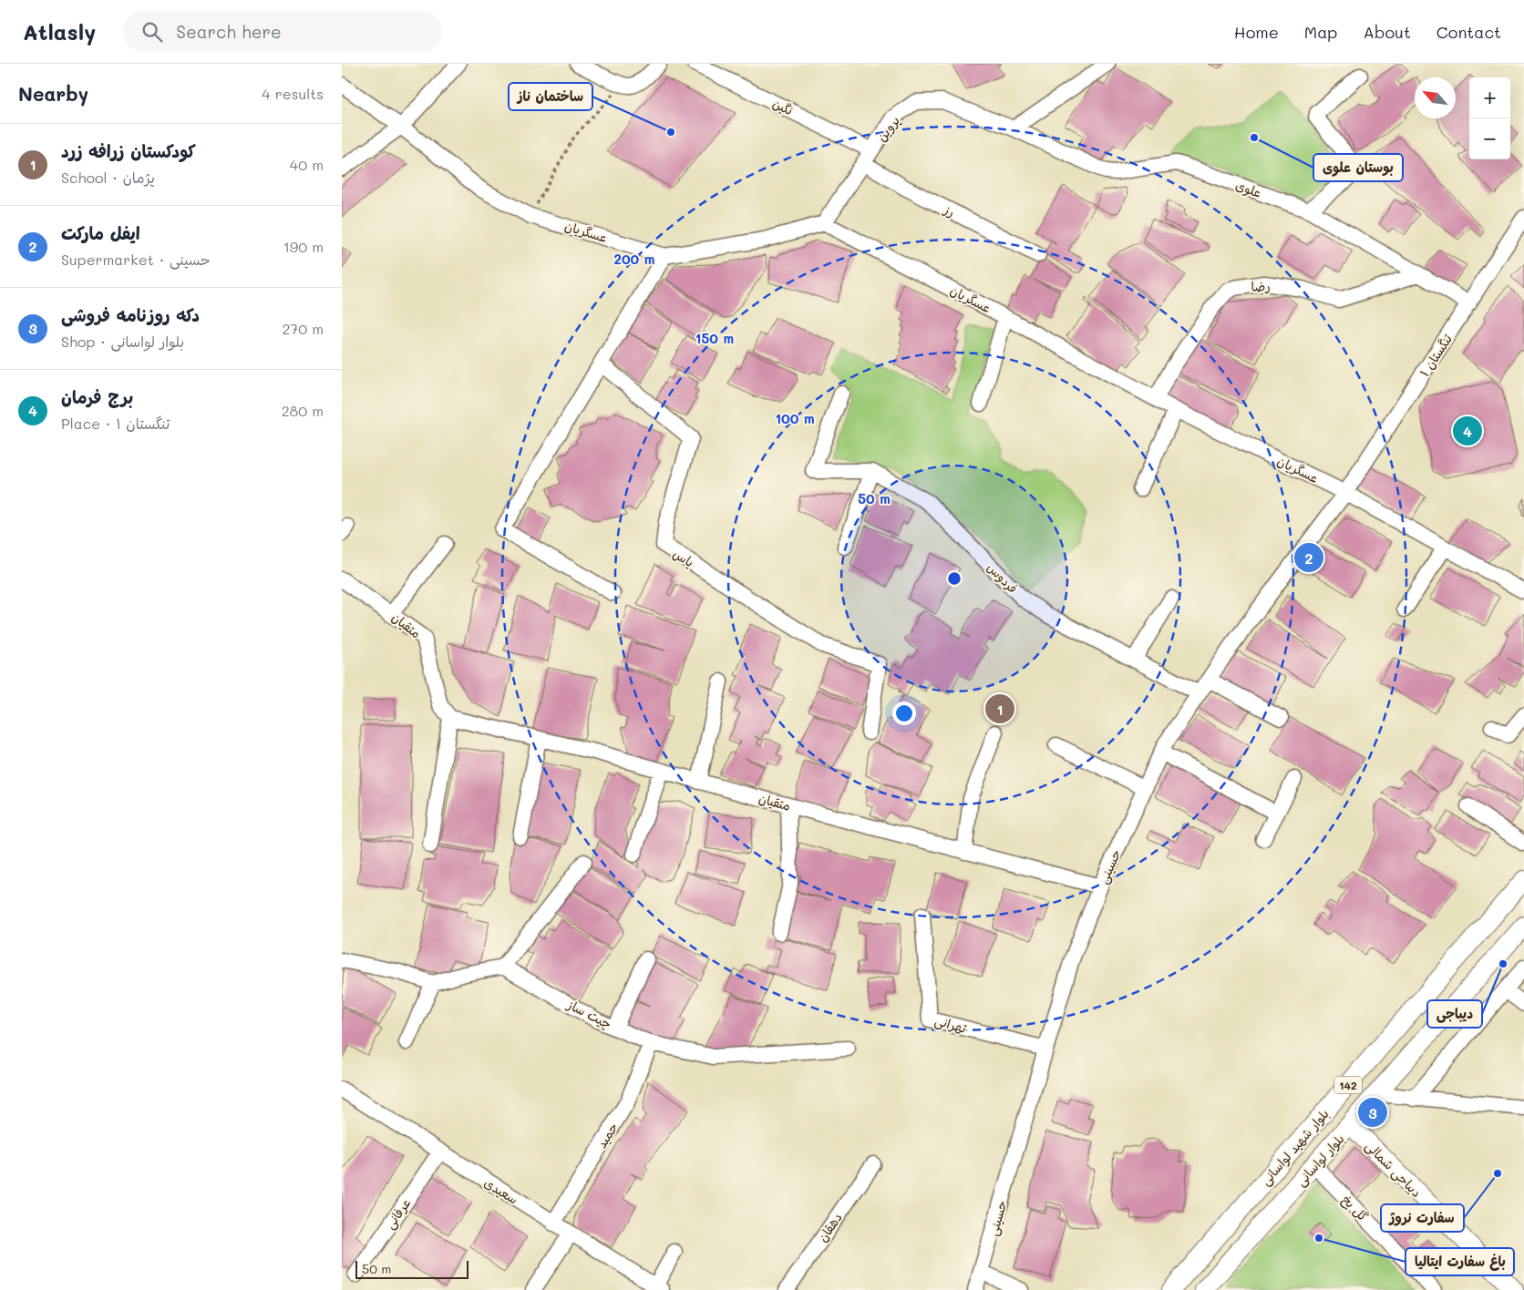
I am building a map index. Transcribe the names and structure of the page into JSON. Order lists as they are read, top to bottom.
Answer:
{
  "streets": {
    "main road": [
      "142",
      "بلوار شهید لواسانی",
      "بلوار لواسانی",
      "دیباجی شمالی"
    ],
    "street": [
      "نگین",
      "پروین",
      "علوی",
      "رز",
      "عسگریان",
      "رضا",
      "تنگستان ۱",
      "یاس",
      "فردوس",
      "متقیان",
      "حسینی",
      "چیت ساز",
      "تهرانی",
      "حمید",
      "سعیدی",
      "گل یخ",
      "عرفانی",
      "دهقان"
    ]
  },
  "crossings": [
    ["نگین", "پروین"],
    ["پروین", "علوی"],
    ["پروین", "رز"],
    ["پروین", "عسگریان"],
    ["علوی", "رضا"],
    ["علوی", "تنگستان ۱"],
    ["عسگریان", "رضا"],
    ["عسگریان", "تنگستان ۱"],
    ["عسگریان", "حسینی"],
    ["تنگستان ۱", "حسینی"],
    ["فردوس", "حسینی"],
    ["متقیان", "حسینی"],
    ["حسینی", "تهرانی"],
    ["چیت ساز", "حمید"],
    ["حمید", "سعیدی"],
    ["بلوار لواسانی", "دیباجی شمالی"],
    ["بلوار لواسانی", "گل یخ"],
    ["سعیدی", "عرفانی"]
  ],
  "places": [
    "ساختمان ناز",
    "بوستان علوی",
    "دیباجی",
    "سفارت نروژ",
    "باغ سفارت ایتالیا"
  ],
  "scale_bar": "50 m",
  "north": "top left",
  "page": {
    "header": "Atlasly",
    "search": "Search here",
    "nav": [
      "Home",
      "Map",
      "About",
      "Contact"
    ],
    "heading": ["Nearby", "4 results"],
    "map_buttons": ["+", "−"],
    "list": [
      {
        "mark": "1",
        "name": "کودکستان زرافه زرد",
        "note": "School · پژمان",
        "value": "40 m"
      },
      {
        "mark": "2",
        "name": "ایفل مارکت",
        "note": "Supermarket · حسینی",
        "value": "190 m"
      },
      {
        "mark": "3",
        "name": "دکه روزنامه فروشی",
        "note": "Shop · بلوار لواسانی",
        "value": "270 m"
      },
      {
        "mark": "4",
        "name": "برج فرمان",
        "note": "Place · تنگستان ۱",
        "value": "280 m"
      }
    ],
    "pins": [
      "4",
      "2",
      "1",
      "3"
    ],
    "scale": "50 m"
  },
  "rings": [
    "200 m",
    "150 m",
    "100 m",
    "50 m"
  ]
}
